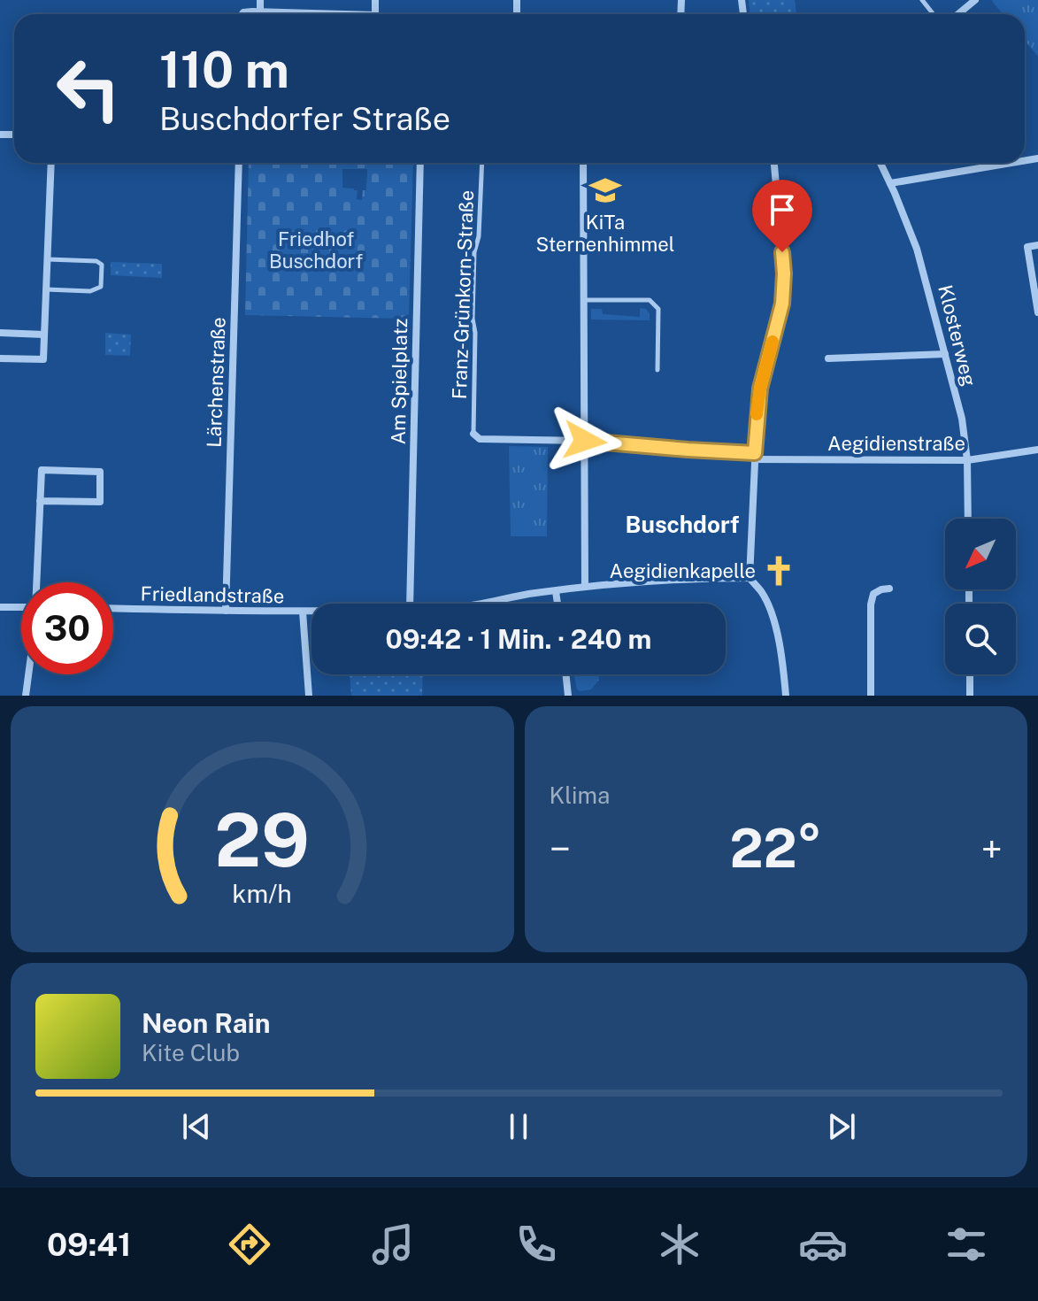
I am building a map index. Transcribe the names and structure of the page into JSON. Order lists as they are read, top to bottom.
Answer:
{
  "streets": {
    "street": [
      "Klosterweg",
      "Am Spielplatz",
      "Lärchenstraße",
      "Aegidienstraße",
      "Friedlandstraße"
    ],
    "lane": ["Franz-Grünkorn-Straße"]
  },
  "crossings": [
    ["Franz-Grünkorn-Straße", "Aegidienstraße"],
    ["Klosterweg", "Aegidienstraße"],
    ["Lärchenstraße", "Friedlandstraße"]
  ],
  "districts": ["Buschdorf"],
  "parks": ["Friedhof Buschdorf"],
  "places": {
    "school or university": ["KiTa Sternenhimmel"],
    "church": ["Aegidienkapelle"]
  },
  "north": "bottom left",
  "page": {
    "turn": ["110 m", "Buschdorfer Straße"],
    "limit": "30",
    "trip": "09:42 · 1 Min. · 240 m",
    "tile": "Klima",
    "heat": ["−", "22°", "+"],
    "song": ["Neon Rain", "Kite Club"],
    "tabs": "09:41",
    "gauge": ["29", "km/h"]
  }
}
